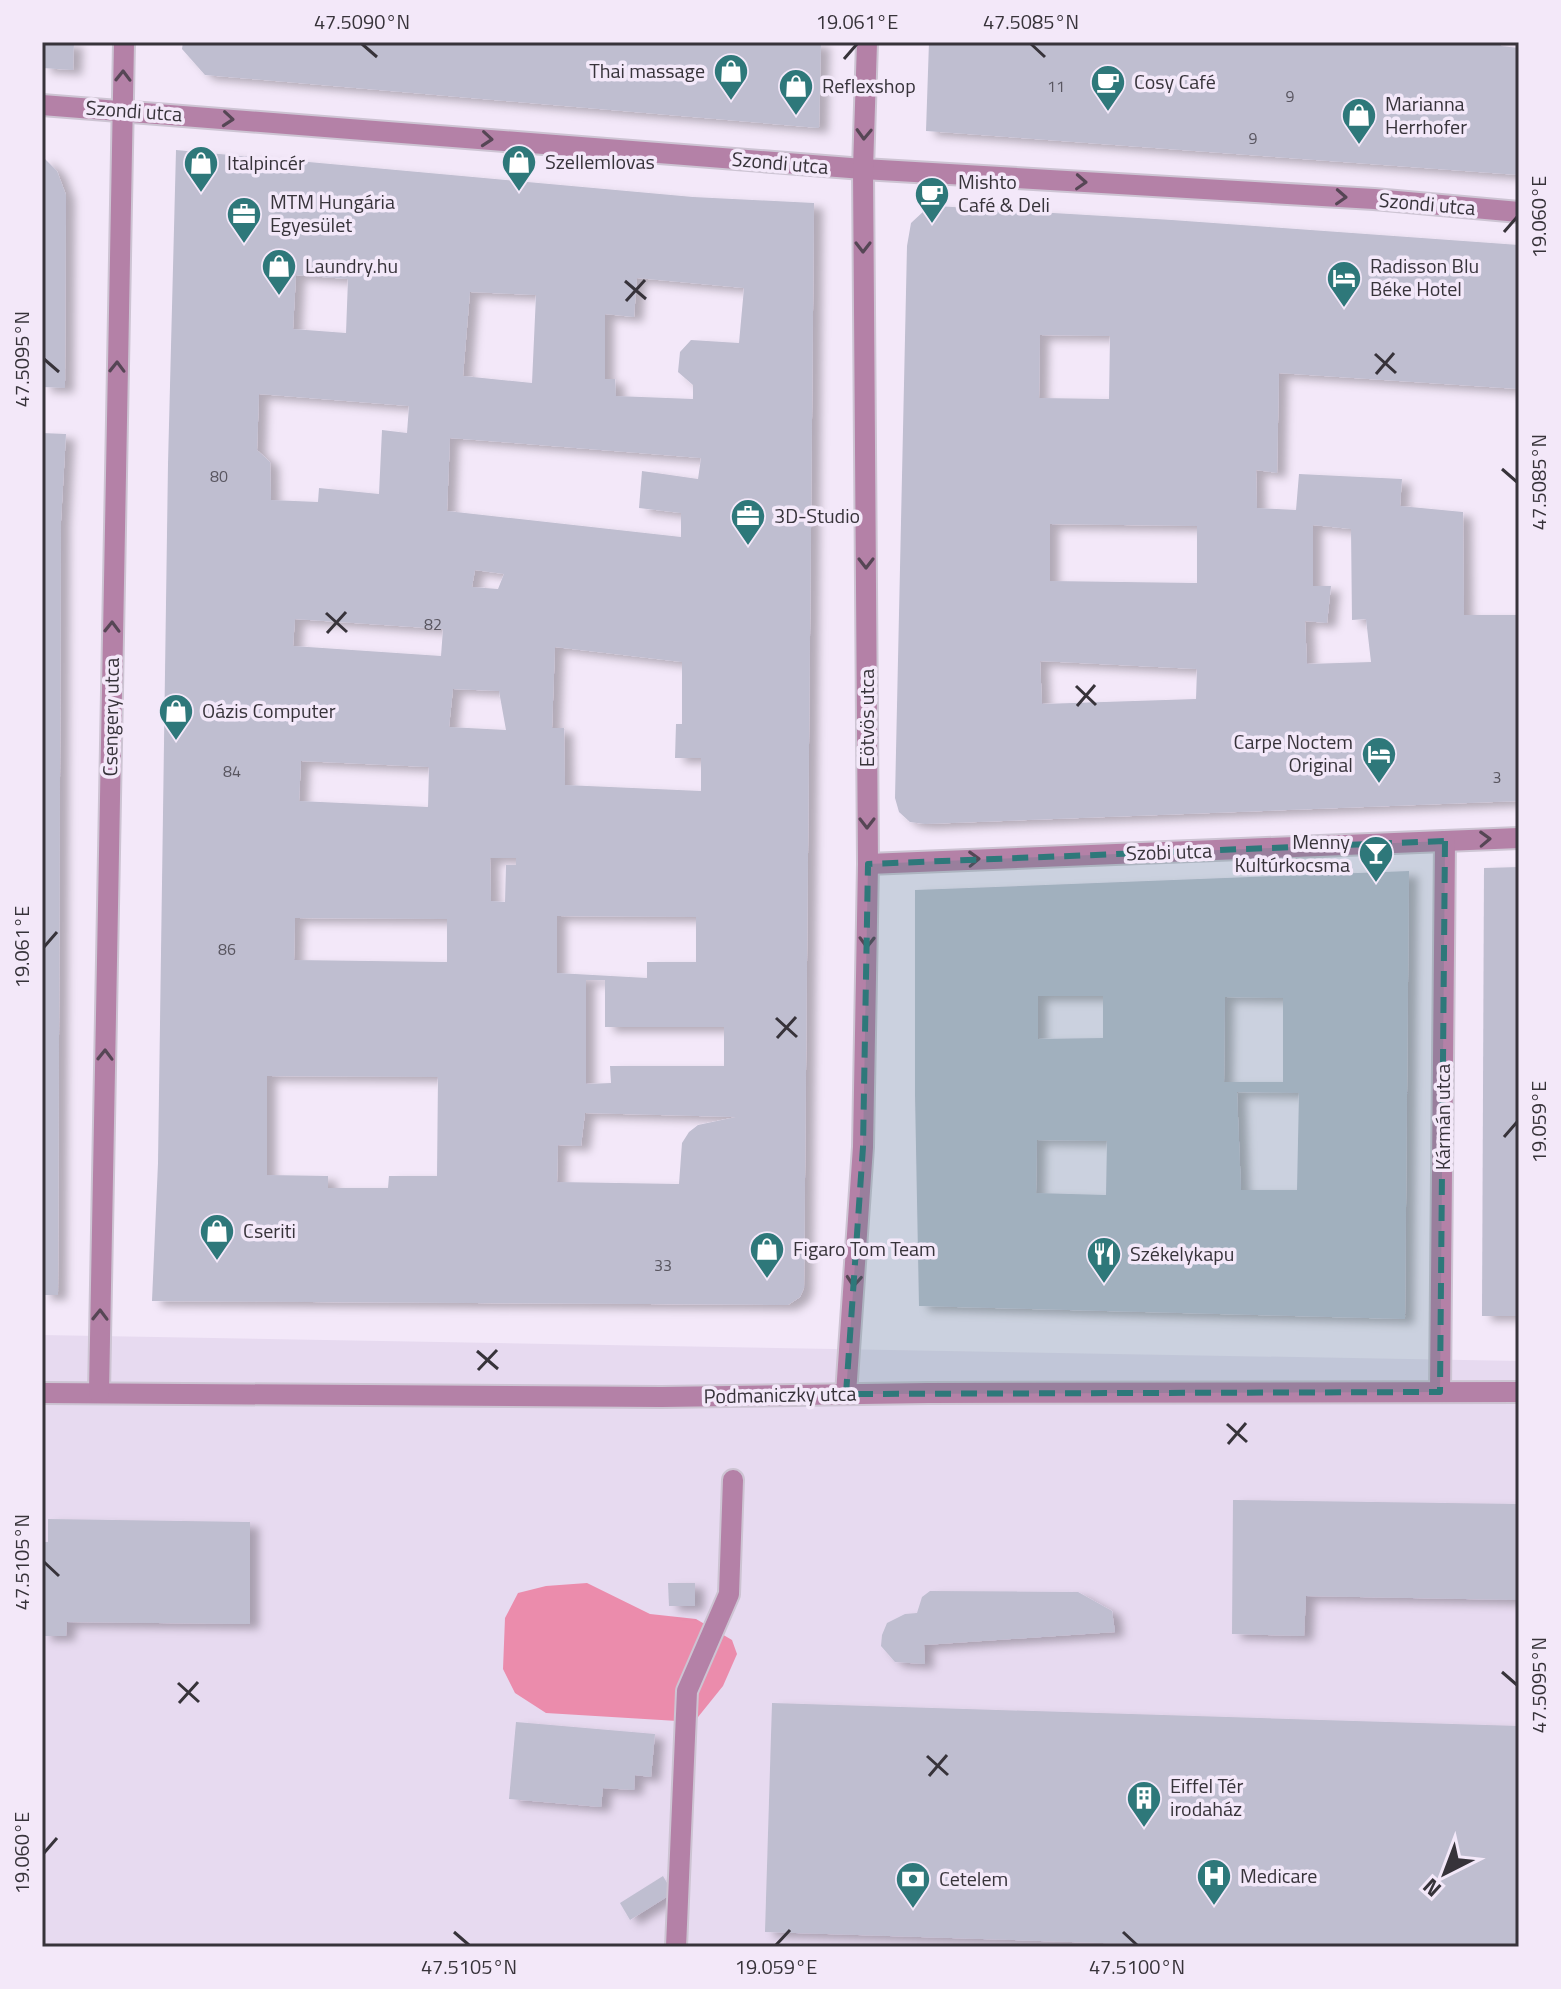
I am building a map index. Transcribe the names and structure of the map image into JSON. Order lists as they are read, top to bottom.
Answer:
{
  "streets": {
    "street": [
      "Szondi utca",
      "Csengery utca",
      "Eötvös utca",
      "Szobi utca",
      "Kármán utca",
      "Podmaniczky utca"
    ]
  },
  "crossings": [
    ["Szondi utca", "Csengery utca"],
    ["Szondi utca", "Eötvös utca"],
    ["Csengery utca", "Podmaniczky utca"],
    ["Eötvös utca", "Szobi utca"],
    ["Eötvös utca", "Podmaniczky utca"],
    ["Szobi utca", "Kármán utca"],
    ["Kármán utca", "Podmaniczky utca"]
  ],
  "one_way": [
    "Szondi utca",
    "Csengery utca",
    "Eötvös utca",
    "Szobi utca"
  ],
  "places": {
    "shop": [
      "Thai massage",
      "Reflexshop",
      "Marianna Herrhofer",
      "Szellemlovas",
      "Italpincér",
      "Laundry.hu",
      "Oázis Computer",
      "Cseriti",
      "Figaro Tom Team"
    ],
    "cafe": ["Cosy Café", "Mishto Café & Deli"],
    "office": ["MTM Hungária Egyesület", "3D-Studio"],
    "hotel": ["Radisson Blu Béke Hotel", "Carpe Noctem Original"],
    "bar": ["Menny Kultúrkocsma"],
    "restaurant": ["Székelykapu"],
    "building": ["Eiffel Tér irodaház"],
    "hospital": ["Medicare"],
    "bank": ["Cetelem"]
  },
  "house_numbers": [
    "11",
    "9",
    "9",
    "80",
    "82",
    "84",
    "3",
    "86",
    "33"
  ],
  "north": "bottom left",
  "coordinates": [
    "47.5090°N",
    "19.061°E",
    "47.5085°N",
    "19.060°E",
    "47.5095°N",
    "19.059°E",
    "47.5105°N",
    "47.5100°N"
  ]
}
